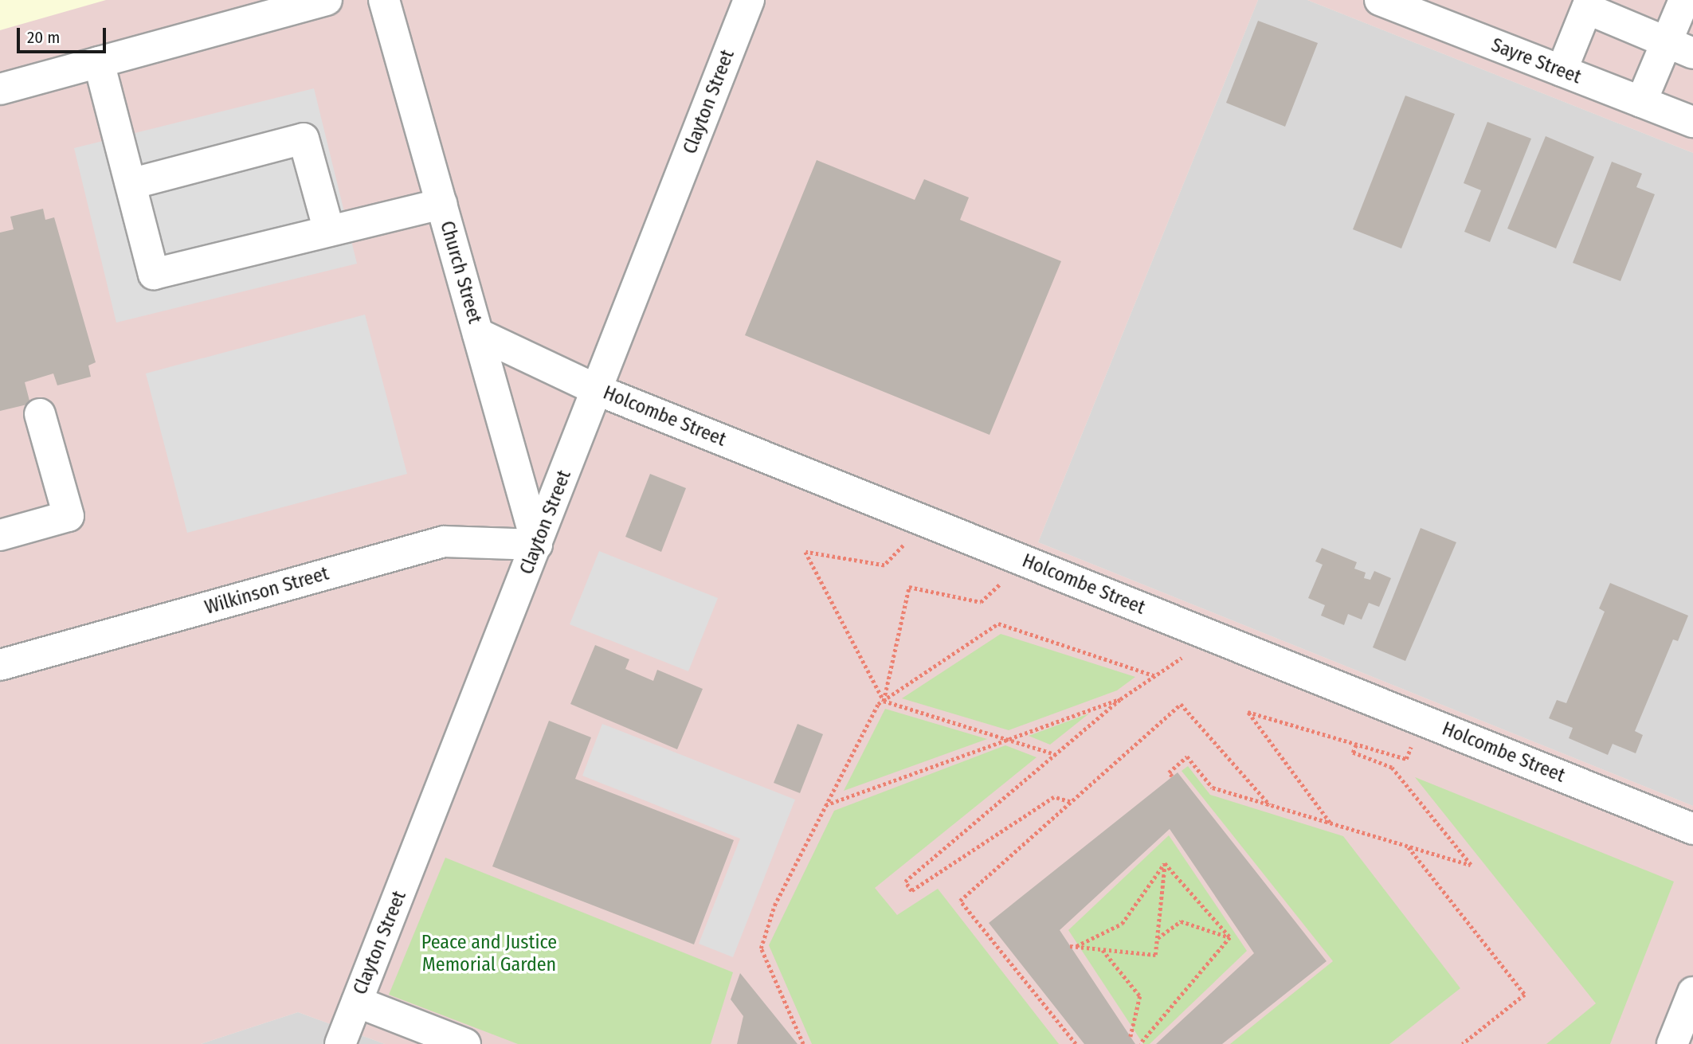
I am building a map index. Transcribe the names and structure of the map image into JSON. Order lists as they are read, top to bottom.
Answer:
{
  "streets": {
    "street": [
      "Sayre Street",
      "Clayton Street",
      "Church Street",
      "Holcombe Street",
      "Wilkinson Street"
    ]
  },
  "crossings": [
    ["Clayton Street", "Church Street"],
    ["Clayton Street", "Holcombe Street"],
    ["Clayton Street", "Wilkinson Street"],
    ["Church Street", "Holcombe Street"],
    ["Church Street", "Wilkinson Street"]
  ],
  "parks": ["Peace and Justice Memorial Garden"],
  "scale_bar": "20 m"
}
